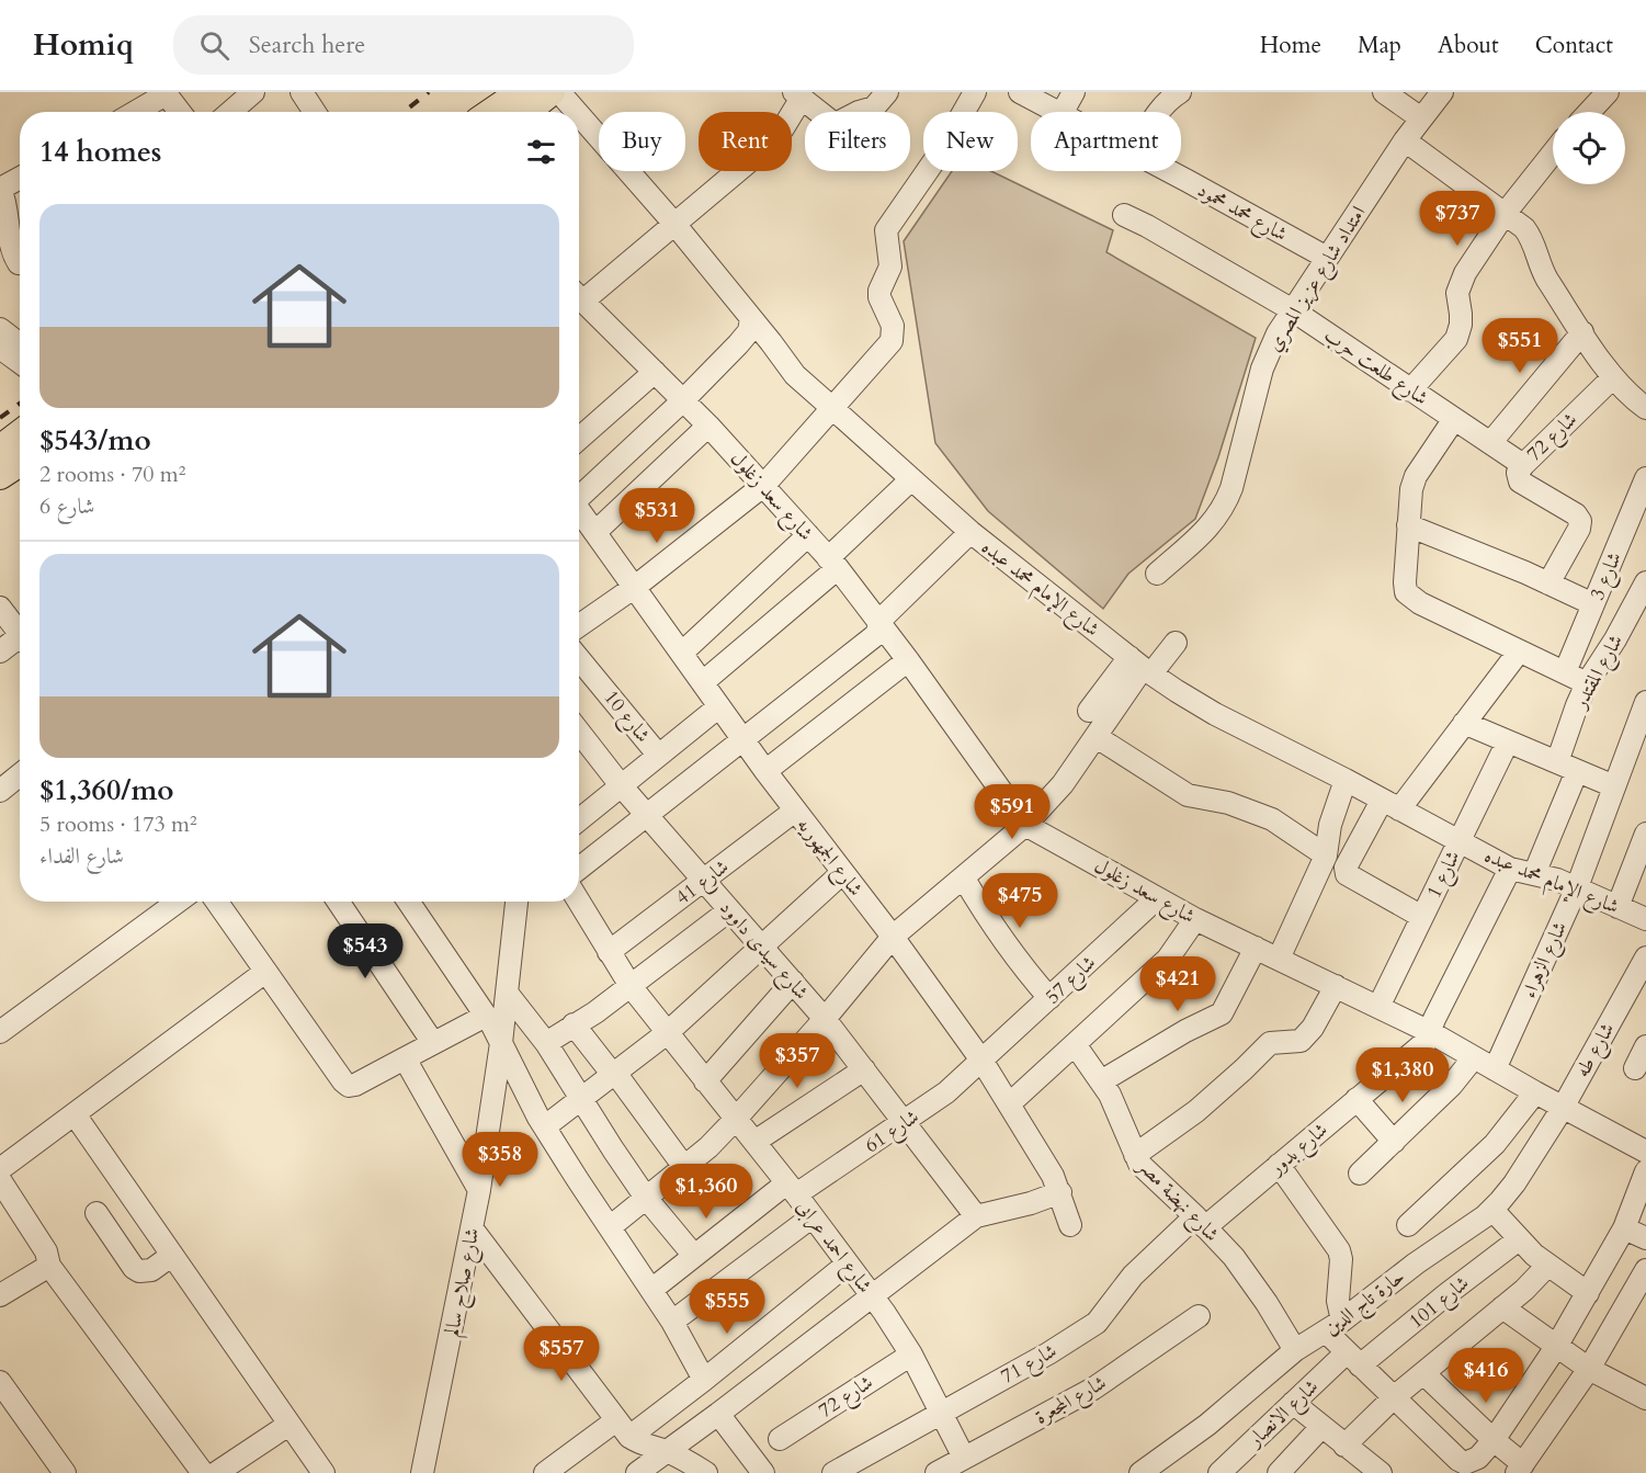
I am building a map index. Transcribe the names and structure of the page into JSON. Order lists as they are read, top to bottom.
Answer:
{
  "streets": {
    "street": [
      "شارع محمد محمود",
      "امتداد شارع عزيز المصري",
      "شارع طلعت حرب",
      "شارع 72",
      "شارع سعد زغلول",
      "شارع 3",
      "شارع الإمام محمد عبده",
      "شارع المقتدر",
      "شارع 10",
      "شارع الجمهوريه",
      "شارع 1",
      "شارع 41",
      "شارع سيدى داوود",
      "شارع الزهراء",
      "شارع 57",
      "شارع طه",
      "شارع 61",
      "شارع بدور",
      "شارع نهضة مصر",
      "شارع احمد عرابى",
      "شارع صلاح سالم",
      "حارة تاج الدين",
      "شارع 101",
      "شارع 71",
      "شارع المجعرة",
      "شارع الانصار"
    ]
  },
  "crossings": [
    ["شارع محمد محمود", "امتداد شارع عزيز المصري"],
    ["امتداد شارع عزيز المصري", "شارع طلعت حرب"],
    ["شارع طلعت حرب", "شارع 72"],
    ["شارع 72", "شارع احمد عرابى"],
    ["شارع سعد زغلول", "شارع 1"],
    ["شارع سعد زغلول", "شارع الزهراء"],
    ["شارع سعد زغلول", "شارع 57"],
    ["شارع سعد زغلول", "شارع طه"],
    ["شارع سعد زغلول", "شارع بدور"],
    ["شارع سعد زغلول", "حارة تاج الدين"],
    ["شارع الإمام محمد عبده", "شارع المقتدر"],
    ["شارع الإمام محمد عبده", "شارع 1"],
    ["شارع الإمام محمد عبده", "شارع الزهراء"],
    ["شارع الإمام محمد عبده", "شارع بدور"],
    ["شارع الجمهوريه", "شارع 41"],
    ["شارع الجمهوريه", "شارع 57"],
    ["شارع الجمهوريه", "شارع 61"],
    ["شارع 41", "شارع سيدى داوود"],
    ["شارع 41", "شارع احمد عرابى"],
    ["شارع سيدى داوود", "شارع 61"],
    ["شارع 57", "شارع 61"],
    ["شارع طه", "حارة تاج الدين"],
    ["شارع 61", "شارع احمد عرابى"],
    ["شارع بدور", "شارع نهضة مصر"],
    ["شارع بدور", "شارع 71"],
    ["شارع نهضة مصر", "حارة تاج الدين"],
    ["شارع نهضة مصر", "شارع 71"],
    ["شارع احمد عرابى", "شارع 71"],
    ["شارع احمد عرابى", "شارع المجعرة"],
    ["شارع 101", "شارع الانصار"]
  ],
  "page": {
    "header": "Homiq",
    "search": "Search here",
    "nav": [
      "Home",
      "Map",
      "About",
      "Contact"
    ],
    "chip": [
      "Buy",
      "Rent",
      "Filters",
      "New",
      "Apartment"
    ],
    "heading": "14 homes",
    "price": [
      "$737",
      "$551",
      "$531",
      "$591",
      "$475",
      "$543",
      "$421",
      "$357",
      "$1,380",
      "$358",
      "$1,360",
      "$555",
      "$557",
      "$416"
    ],
    "list": [
      {
        "name": "$543/mo",
        "note": "2 rooms · 70 m² · شارع 6"
      },
      {
        "name": "$1,360/mo",
        "note": "5 rooms · 173 m² · شارع الفداء"
      }
    ]
  }
}
